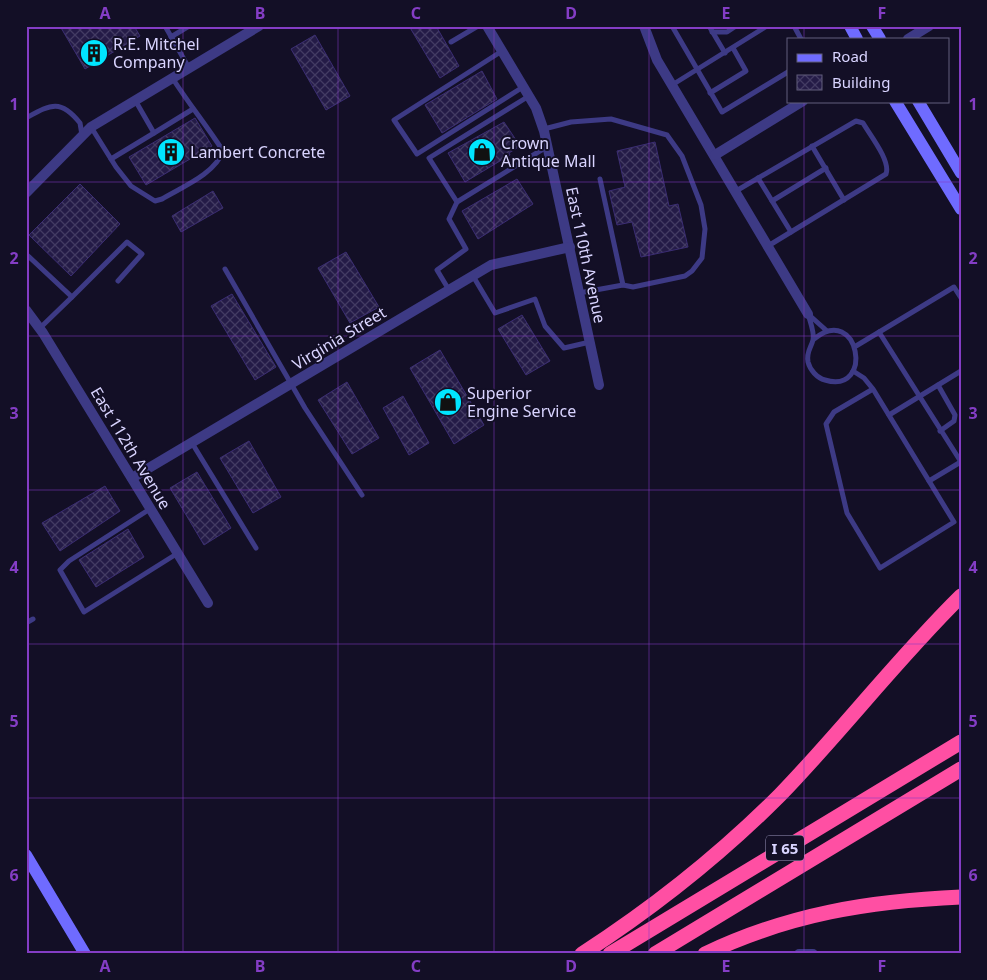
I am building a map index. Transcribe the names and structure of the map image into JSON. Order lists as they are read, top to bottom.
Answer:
{
  "streets": {
    "highway": ["I 65"],
    "street": ["East 110th Avenue", "Virginia Street", "East 112th Avenue"]
  },
  "crossings": [
    ["East 110th Avenue", "Virginia Street"],
    ["Virginia Street", "East 112th Avenue"]
  ],
  "places": {
    "building": ["R.E. Mitchel Company", "Lambert Concrete"],
    "shop": ["Crown Antique Mall", "Superior Engine Service"]
  },
  "legend": ["Road", "Building"],
  "grid": {
    "columns": [
      "A",
      "B",
      "C",
      "D",
      "E",
      "F"
    ],
    "rows": [
      "1",
      "2",
      "3",
      "4",
      "5",
      "6"
    ]
  }
}
